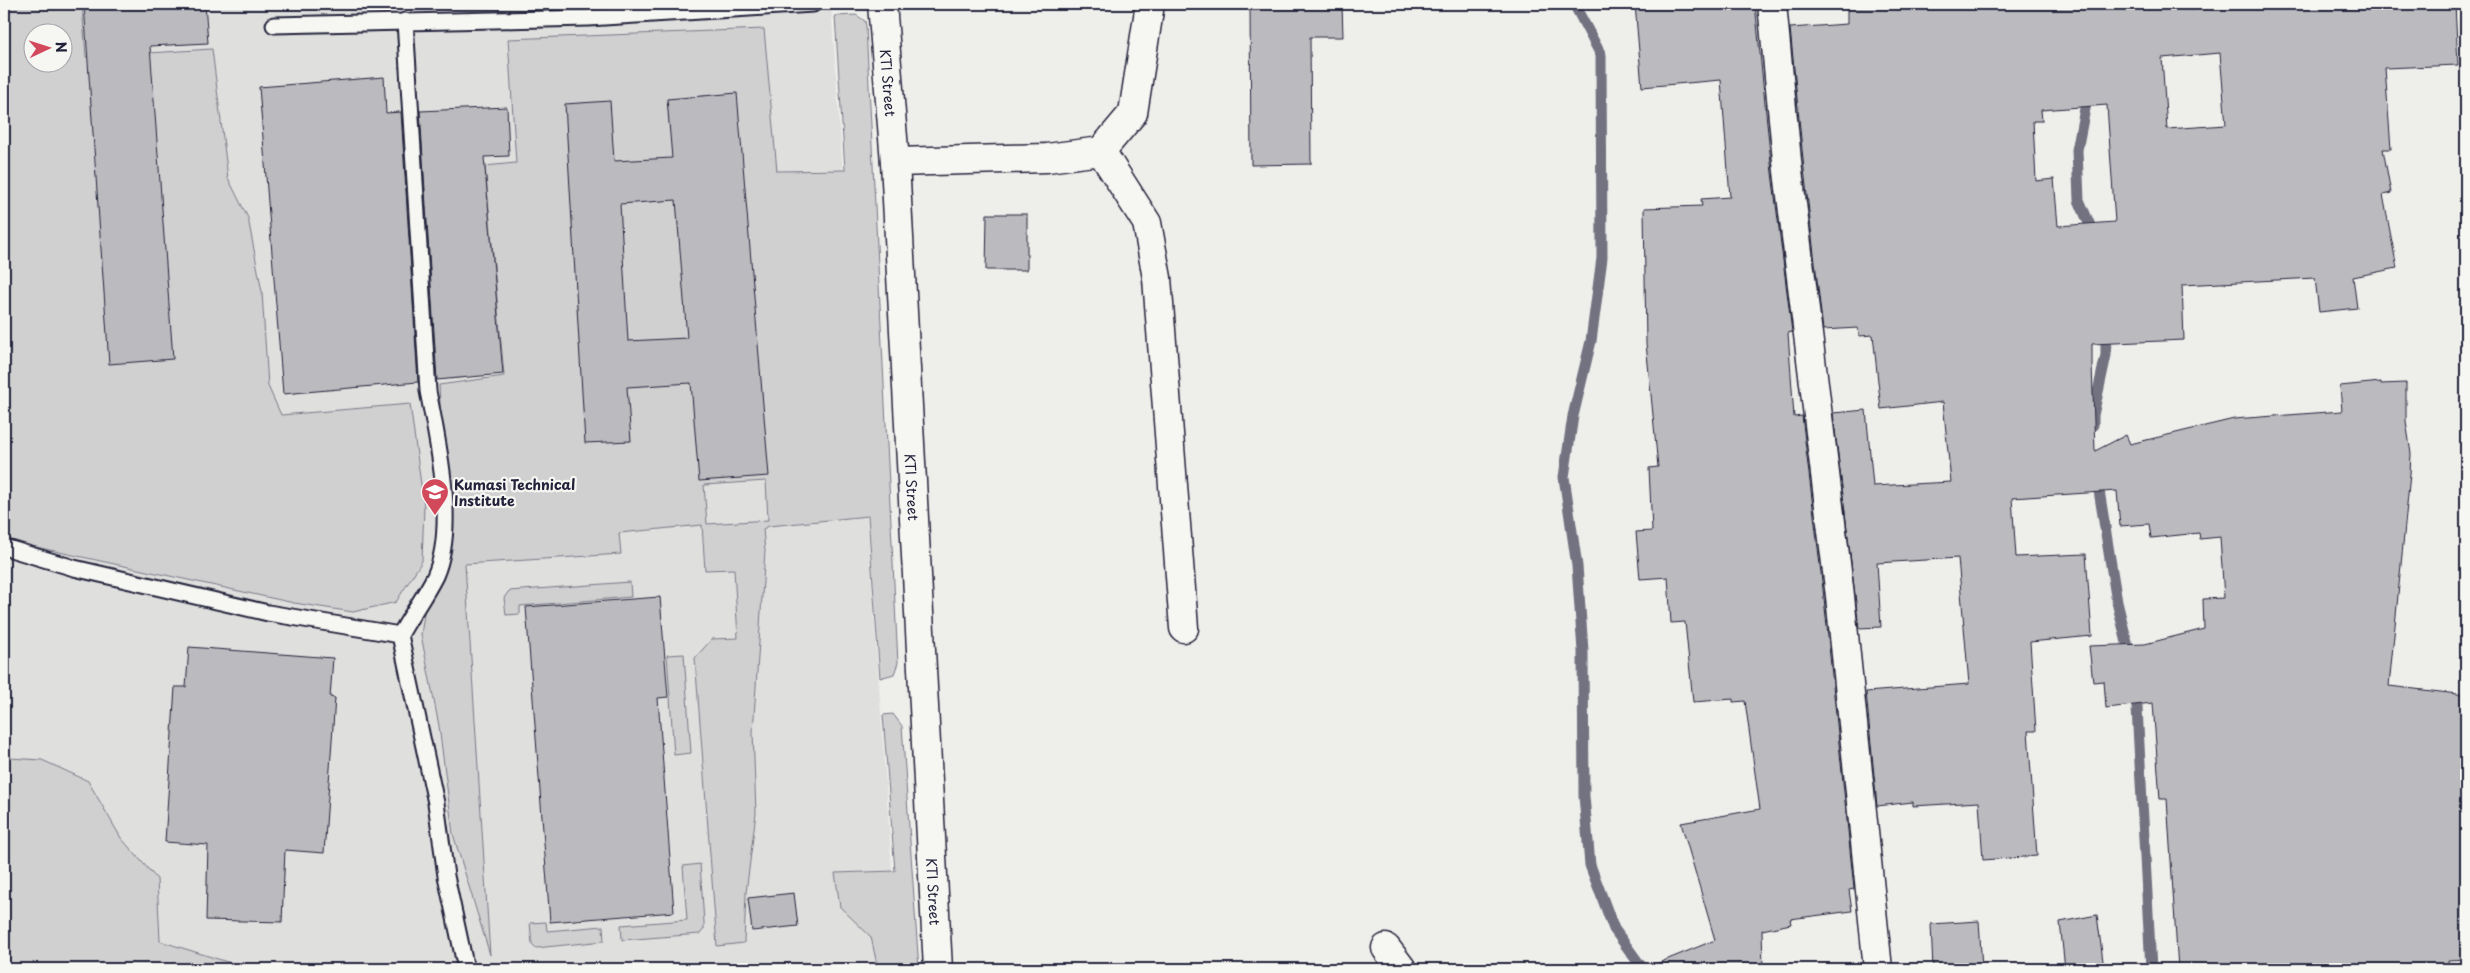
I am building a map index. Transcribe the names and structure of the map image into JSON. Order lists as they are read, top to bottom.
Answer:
{
  "streets": {
    "street": ["KTI Street"]
  },
  "places": {
    "school or university": ["Kumasi Technical Institute"]
  },
  "north": "right"
}
